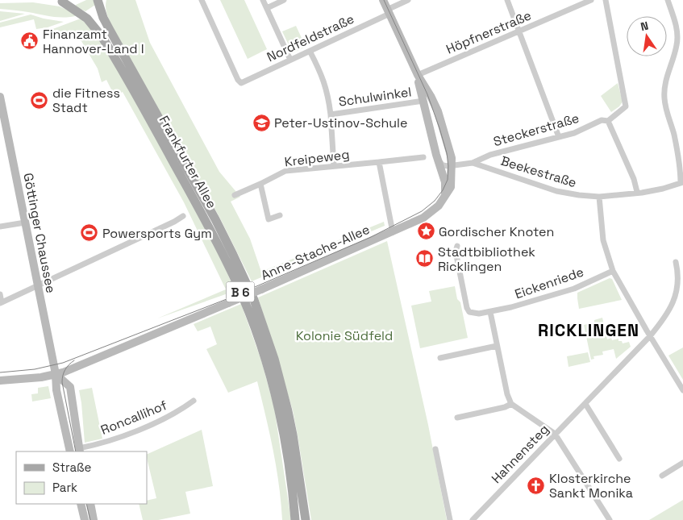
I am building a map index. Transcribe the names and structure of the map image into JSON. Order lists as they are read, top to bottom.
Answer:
{
  "streets": {
    "main road": ["Frankfurter Allee", "B 6"],
    "street": [
      "Höpfnerstraße",
      "Nordfeldstraße",
      "Schulwinkel",
      "Steckerstraße",
      "Kreipeweg",
      "Beekestraße",
      "Göttinger Chaussee",
      "Anne-Stache-Allee",
      "Eickenriede",
      "Roncallihof",
      "Hahnensteg"
    ]
  },
  "crossings": [
    ["Höpfnerstraße", "Anne-Stache-Allee"],
    ["Nordfeldstraße", "Schulwinkel"],
    ["Schulwinkel", "Kreipeweg"],
    ["Steckerstraße", "Beekestraße"],
    ["Frankfurter Allee", "B 6"],
    ["Beekestraße", "Anne-Stache-Allee"],
    ["Göttinger Chaussee", "Anne-Stache-Allee"]
  ],
  "districts": ["RICKLINGEN"],
  "parks": ["Kolonie Südfeld"],
  "places": {
    "public building": ["Finanzamt Hannover-Land I"],
    "sports": ["die Fitness Stadt", "Powersports Gym"],
    "school or university": ["Peter-Ustinov-Schule"],
    "place": ["Gordischer Knoten"],
    "library": ["Stadtbibliothek Ricklingen"],
    "church": ["Klosterkirche Sankt Monika"]
  },
  "legend": ["Straße", "Park"],
  "north": "top"
}
